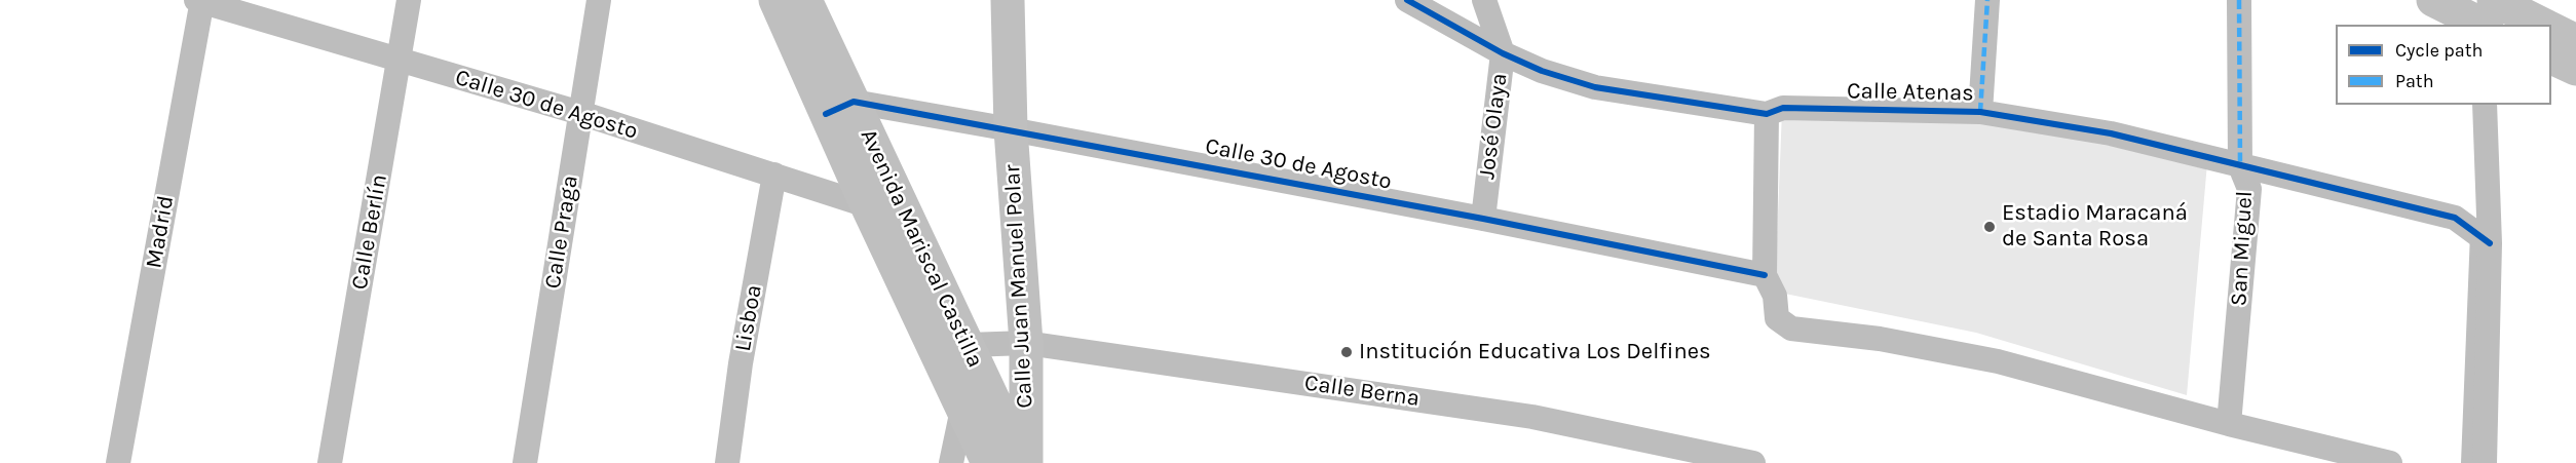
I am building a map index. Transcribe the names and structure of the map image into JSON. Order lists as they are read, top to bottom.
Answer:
{
  "streets": {
    "main road": ["Avenida Mariscal Castilla", "Calle Juan Manuel Polar"],
    "street": [
      "Calle Atenas",
      "Calle 30 de Agosto",
      "José Olaya",
      "Madrid",
      "Calle Berlín",
      "Calle Praga",
      "San Miguel",
      "Lisboa",
      "Calle Berna"
    ]
  },
  "crossings": [
    ["Calle Atenas", "José Olaya"],
    ["Calle Atenas", "San Miguel"],
    ["Calle 30 de Agosto", "José Olaya"],
    ["Calle 30 de Agosto", "Madrid"],
    ["Calle 30 de Agosto", "Calle Berlín"],
    ["Calle 30 de Agosto", "Calle Praga"],
    ["Calle 30 de Agosto", "Avenida Mariscal Castilla"],
    ["Calle 30 de Agosto", "Calle Juan Manuel Polar"],
    ["Calle 30 de Agosto", "Lisboa"],
    ["Avenida Mariscal Castilla", "Calle Juan Manuel Polar"],
    ["Avenida Mariscal Castilla", "Calle Berna"],
    ["Calle Juan Manuel Polar", "Calle Berna"]
  ],
  "places": ["Estadio Maracaná de Santa Rosa", "Institución Educativa Los Delfines"],
  "legend": ["Cycle path", "Path"]
}
